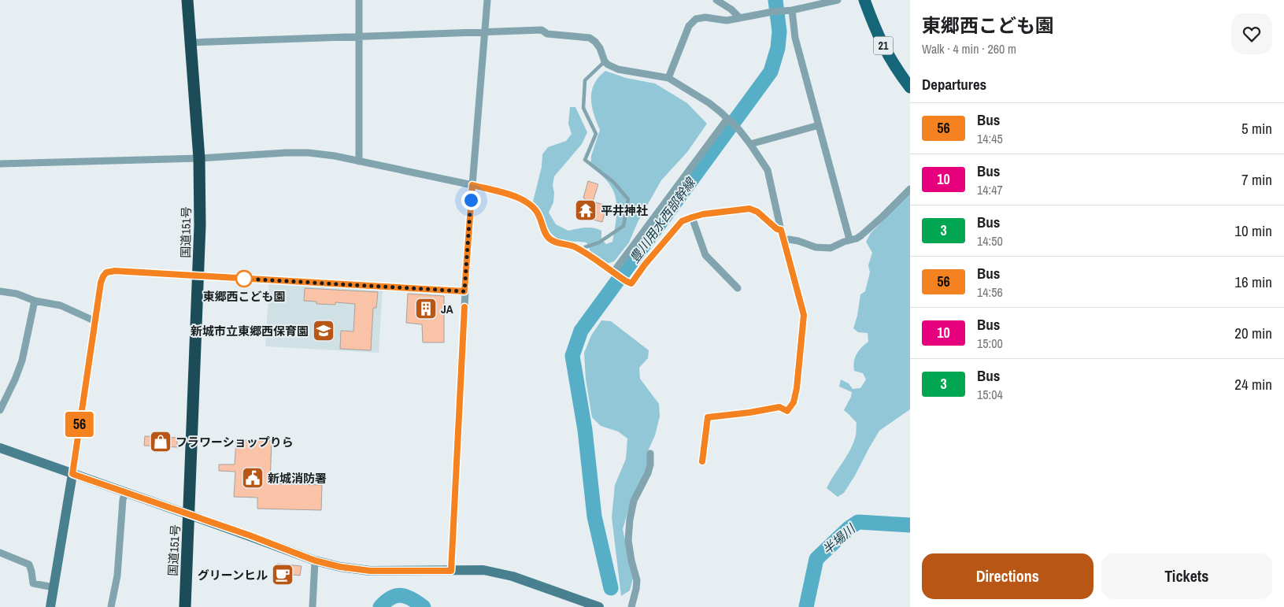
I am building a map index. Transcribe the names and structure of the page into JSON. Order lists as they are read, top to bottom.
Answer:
{
  "streets": {
    "highway": ["国道151号"],
    "main road": ["21"]
  },
  "water": ["豊川用水西部幹線", "半場川"],
  "places": {
    "temple": ["平井神社"],
    "other": ["東郷西こども園"],
    "building": ["JA"],
    "school or university": ["新城市立東郷西保育園"],
    "shop": ["フラワーショップりら"],
    "public building": ["新城消防署"],
    "cafe": ["グリーンヒル"]
  },
  "lines": ["bus line 56"],
  "page": {
    "on_map": "56",
    "heading": [
      ["東郷西こども園", "Walk · 4 min · 260 m"],
      "Departures"
    ],
    "list": [
      {
        "mark": "56",
        "name": "Bus",
        "note": "14:45",
        "value": "5 min"
      },
      {
        "mark": "10",
        "name": "Bus",
        "note": "14:47",
        "value": "7 min"
      },
      {
        "mark": "3",
        "name": "Bus",
        "note": "14:50",
        "value": "10 min"
      },
      {
        "mark": "56",
        "name": "Bus",
        "note": "14:56",
        "value": "16 min"
      },
      {
        "mark": "10",
        "name": "Bus",
        "note": "15:00",
        "value": "20 min"
      },
      {
        "mark": "3",
        "name": "Bus",
        "note": "15:04",
        "value": "24 min"
      }
    ],
    "buttons": ["Directions", "Tickets"]
  }
}
